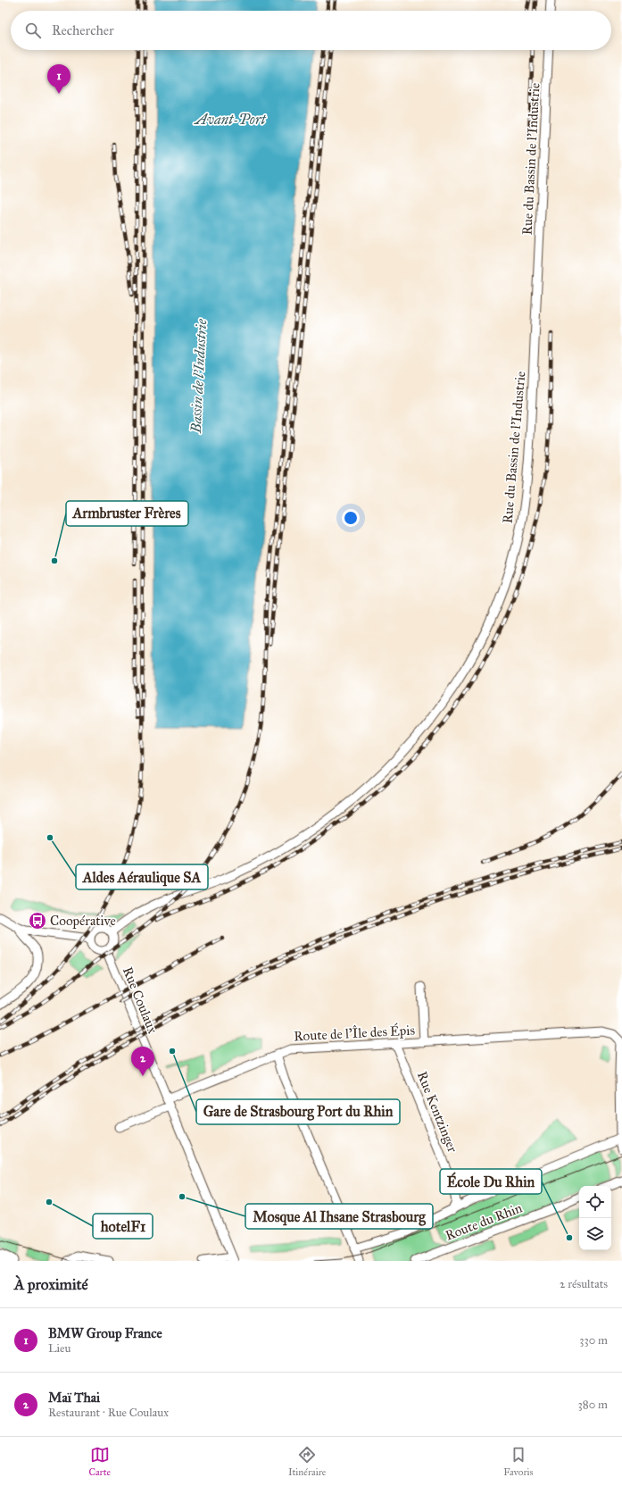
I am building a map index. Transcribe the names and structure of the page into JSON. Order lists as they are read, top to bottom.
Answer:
{
  "streets": {
    "street": [
      "Rue du Bassin de l'Industrie",
      "Rue Coulaux",
      "Route de l'Île des Épis",
      "Rue Kentzinger",
      "Route du Rhin"
    ]
  },
  "crossings": [
    ["Rue du Bassin de l'Industrie", "Rue Coulaux"],
    ["Rue Coulaux", "Route de l'Île des Épis"],
    ["Route de l'Île des Épis", "Rue Kentzinger"],
    ["Route de l'Île des Épis", "Route du Rhin"],
    ["Rue Kentzinger", "Route du Rhin"]
  ],
  "water": ["Avant-Port", "Bassin de l'Industrie"],
  "places": {
    "other": [
      "Armbruster Frères",
      "Aldes Aéraulique SA",
      "Gare de Strasbourg Port du Rhin",
      "Mosque Al Ihsane Strasbourg",
      "hotelF1",
      "École Du Rhin"
    ],
    "bus stop": ["Coopérative"]
  },
  "page": {
    "search": "Rechercher",
    "pins": ["1", "2"],
    "heading": ["À proximité", "2 résultats"],
    "list": [
      {
        "mark": "1",
        "name": "BMW Group France",
        "note": "Lieu",
        "value": "330 m"
      },
      {
        "mark": "2",
        "name": "Maï Thai",
        "note": "Restaurant · Rue Coulaux",
        "value": "380 m"
      }
    ],
    "nav": ["Carte", "Itinéraire", "Favoris"]
  }
}
